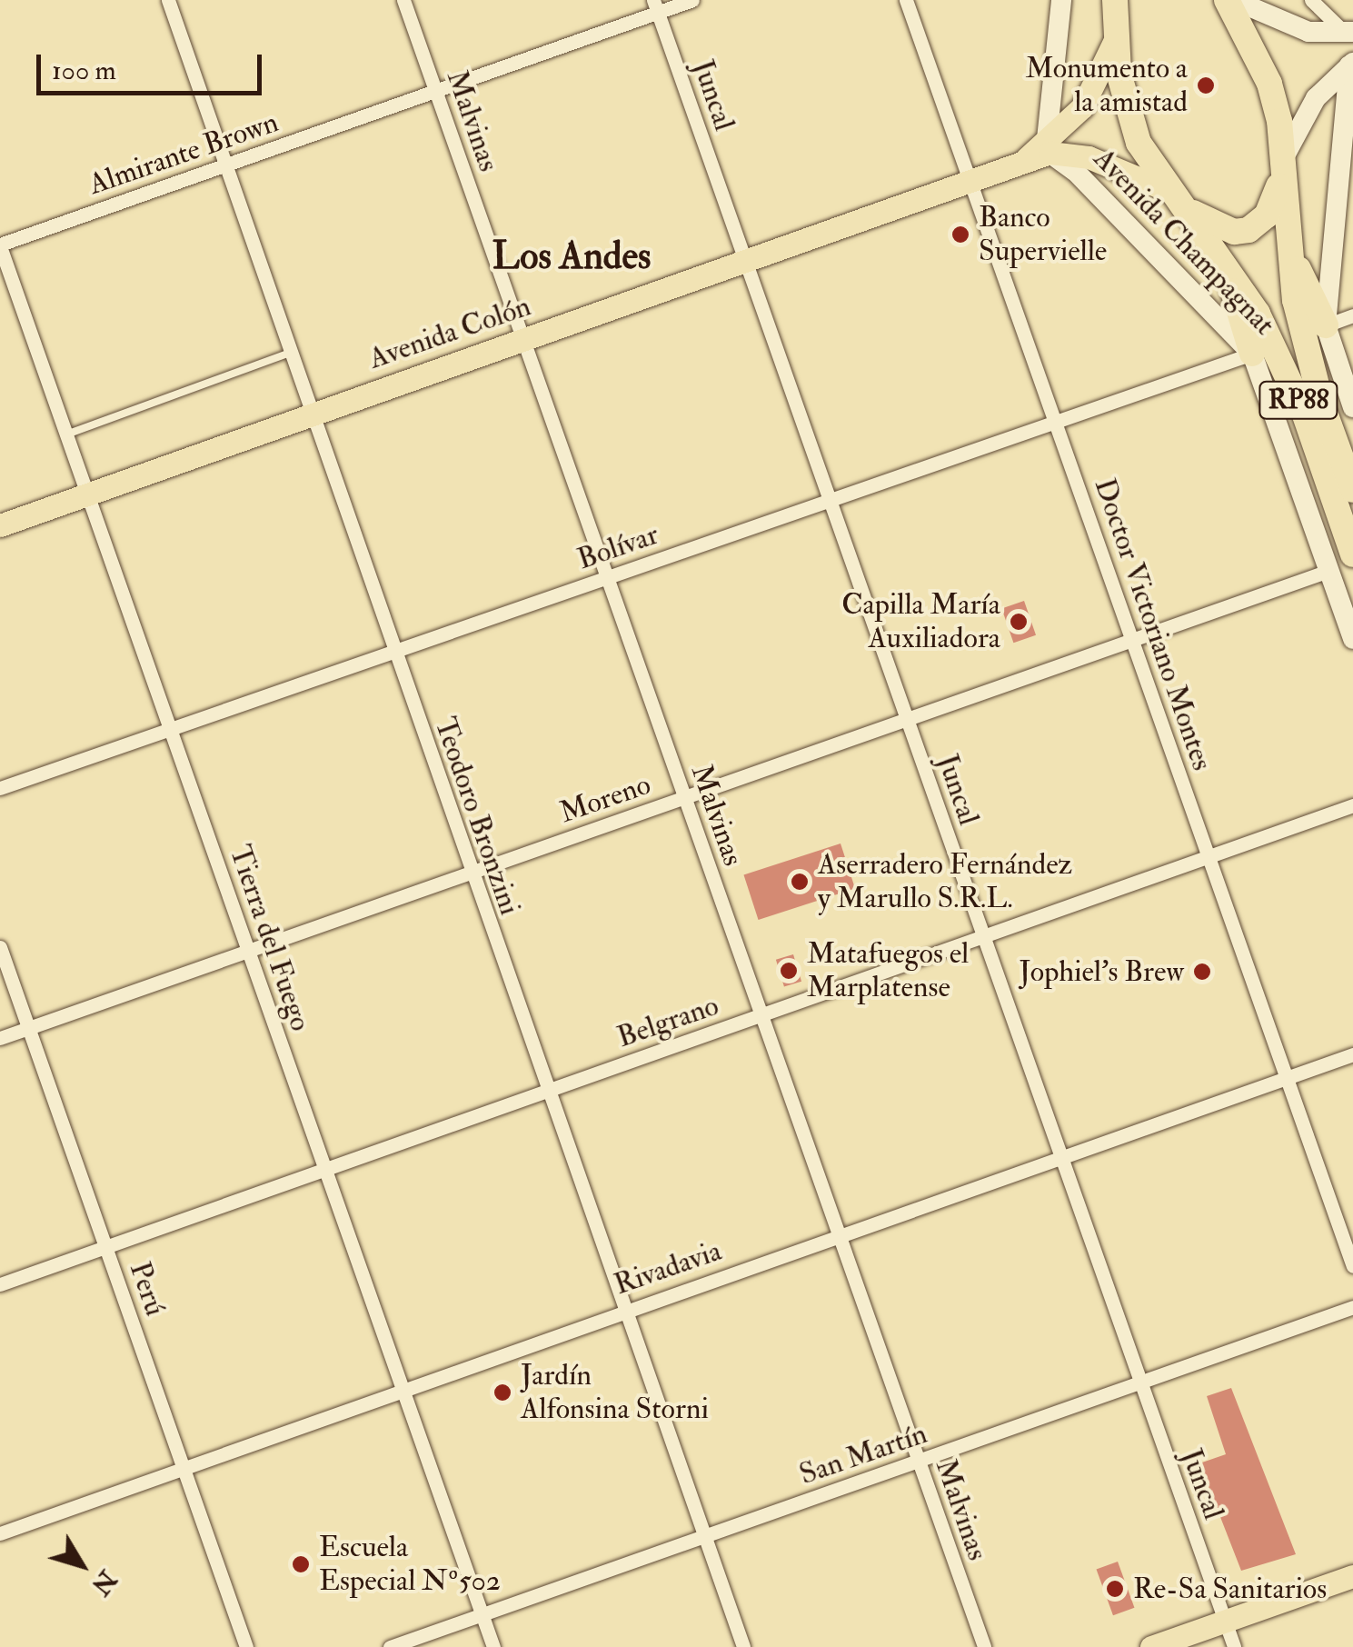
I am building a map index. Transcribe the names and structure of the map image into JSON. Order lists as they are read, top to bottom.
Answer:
{
  "streets": {
    "highway": ["Avenida Champagnat", "RP88"],
    "main road": ["Avenida Colón"],
    "street": [
      "Juncal",
      "Malvinas",
      "Almirante Brown",
      "Bolívar",
      "Doctor Victoriano Montes",
      "Moreno",
      "Teodoro Bronzini",
      "Tierra del Fuego",
      "Belgrano",
      "Rivadavia",
      "Perú",
      "San Martín"
    ]
  },
  "crossings": [
    ["Juncal", "Almirante Brown"],
    ["Juncal", "Avenida Colón"],
    ["Juncal", "Bolívar"],
    ["Juncal", "Moreno"],
    ["Juncal", "Belgrano"],
    ["Juncal", "Rivadavia"],
    ["Juncal", "San Martín"],
    ["Malvinas", "Almirante Brown"],
    ["Malvinas", "Avenida Colón"],
    ["Malvinas", "Bolívar"],
    ["Malvinas", "Moreno"],
    ["Malvinas", "Belgrano"],
    ["Malvinas", "Rivadavia"],
    ["Malvinas", "San Martín"],
    ["Almirante Brown", "Teodoro Bronzini"],
    ["Almirante Brown", "Tierra del Fuego"],
    ["Avenida Champagnat", "Avenida Colón"],
    ["Avenida Champagnat", "RP88"],
    ["Avenida Champagnat", "Bolívar"],
    ["Avenida Champagnat", "Moreno"],
    ["Avenida Colón", "Doctor Victoriano Montes"],
    ["Avenida Colón", "Teodoro Bronzini"],
    ["Avenida Colón", "Tierra del Fuego"],
    ["Bolívar", "Doctor Victoriano Montes"],
    ["Bolívar", "Teodoro Bronzini"],
    ["Bolívar", "Tierra del Fuego"],
    ["Doctor Victoriano Montes", "Moreno"],
    ["Doctor Victoriano Montes", "Belgrano"],
    ["Doctor Victoriano Montes", "Rivadavia"],
    ["Moreno", "Teodoro Bronzini"],
    ["Moreno", "Tierra del Fuego"],
    ["Moreno", "Perú"],
    ["Teodoro Bronzini", "Belgrano"],
    ["Teodoro Bronzini", "Rivadavia"],
    ["Teodoro Bronzini", "San Martín"],
    ["Tierra del Fuego", "Belgrano"],
    ["Tierra del Fuego", "Rivadavia"],
    ["Tierra del Fuego", "San Martín"],
    ["Belgrano", "Perú"],
    ["Rivadavia", "Perú"]
  ],
  "districts": ["Los Andes"],
  "places": [
    "Monumento a la amistad",
    "Banco Supervielle",
    "Capilla María Auxiliadora",
    "Aserradero Fernández y Marullo S.R.L.",
    "Matafuegos el Marplatense",
    "Jophiel's Brew",
    "Jardín Alfonsina Storni",
    "Escuela Especial Nº502",
    "Re-Sa Sanitarios"
  ],
  "scale_bar": "100 m",
  "north": "bottom right"
}
